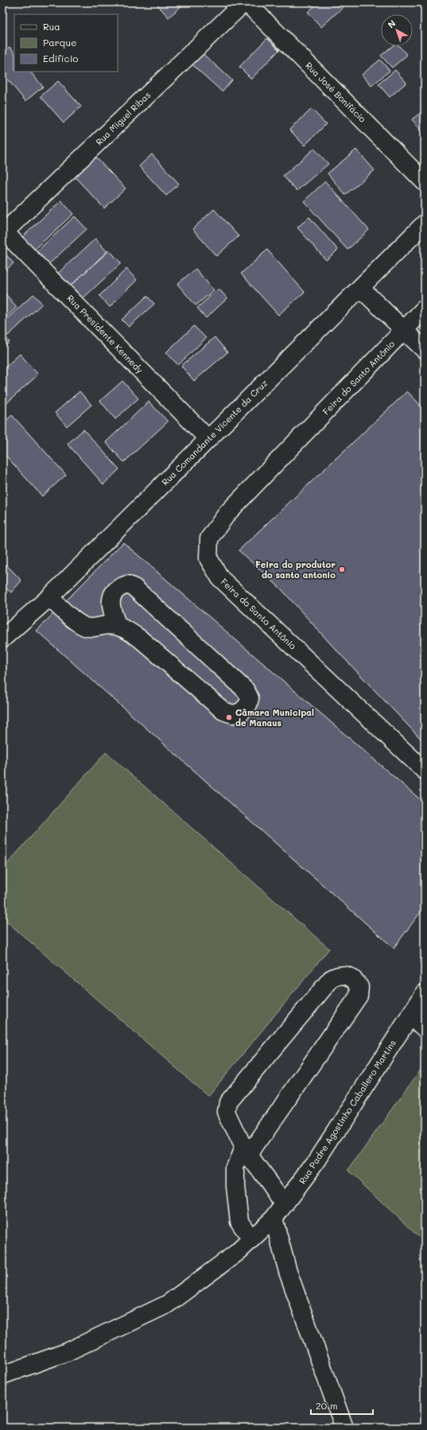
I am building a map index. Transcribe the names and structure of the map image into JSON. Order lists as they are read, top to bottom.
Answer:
{
  "streets": {
    "street": [
      "Rua José Bonifácio",
      "Rua Miguel Ribas",
      "Rua Presidente Kennedy",
      "Feira do Santo Antônio",
      "Rua Comandante Vicente da Cruz",
      "Rua Padre Agostinho Caballero Martins"
    ]
  },
  "crossings": [
    ["Rua José Bonifácio", "Rua Miguel Ribas"],
    ["Rua Miguel Ribas", "Rua Presidente Kennedy"],
    ["Rua Presidente Kennedy", "Rua Comandante Vicente da Cruz"]
  ],
  "places": ["Feira do produtor do santo antonio", "Câmara Municipal de Manaus"],
  "legend": ["Rua", "Parque", "Edifício"],
  "scale_bar": "20 m",
  "north": "top left"
}
